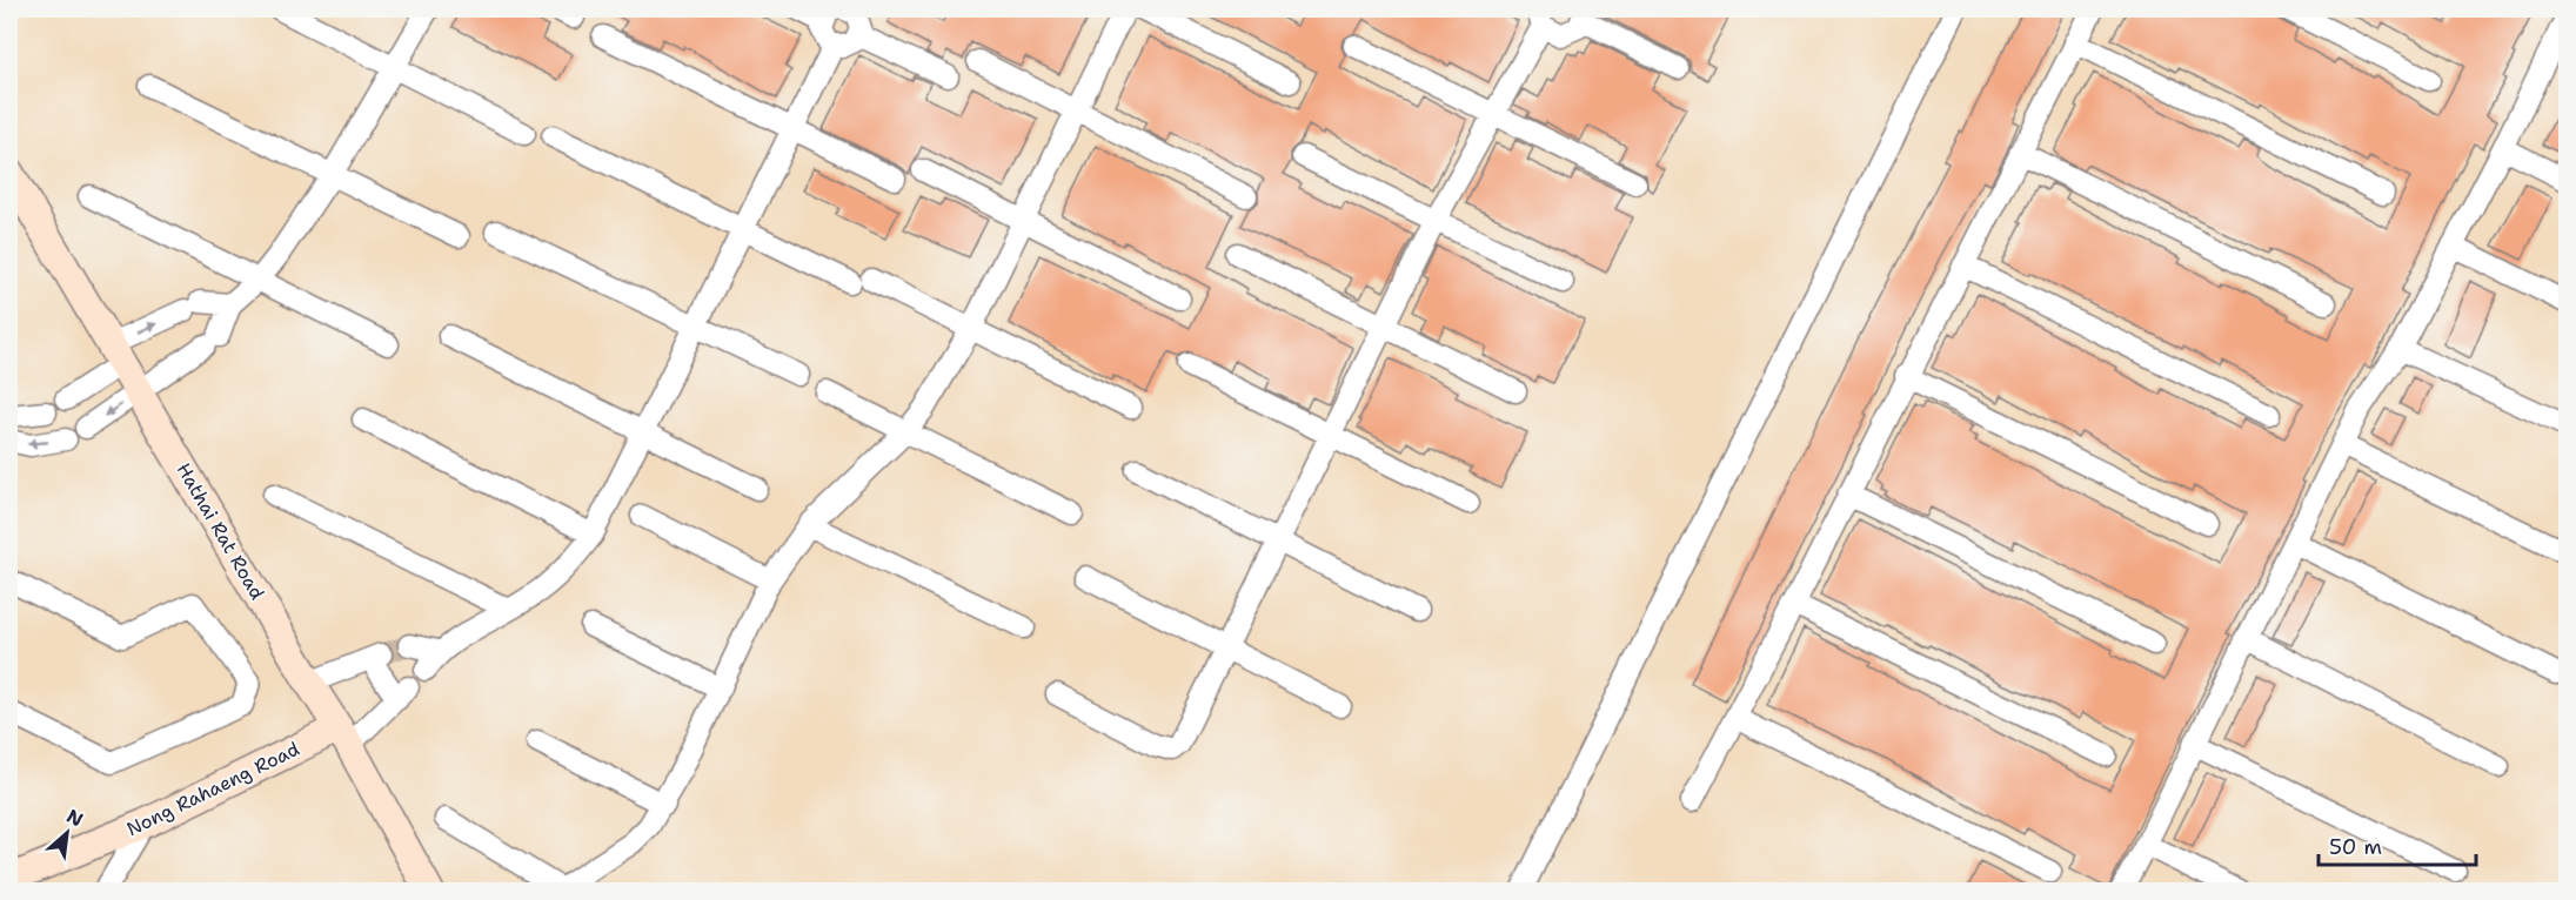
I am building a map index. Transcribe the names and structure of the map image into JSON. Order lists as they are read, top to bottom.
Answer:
{
  "streets": {
    "main road": ["Hathai Rat Road", "Nong Rahaeng Road"]
  },
  "crossings": [
    ["Hathai Rat Road", "Nong Rahaeng Road"]
  ],
  "scale_bar": "50 m",
  "north": "top right"
}
